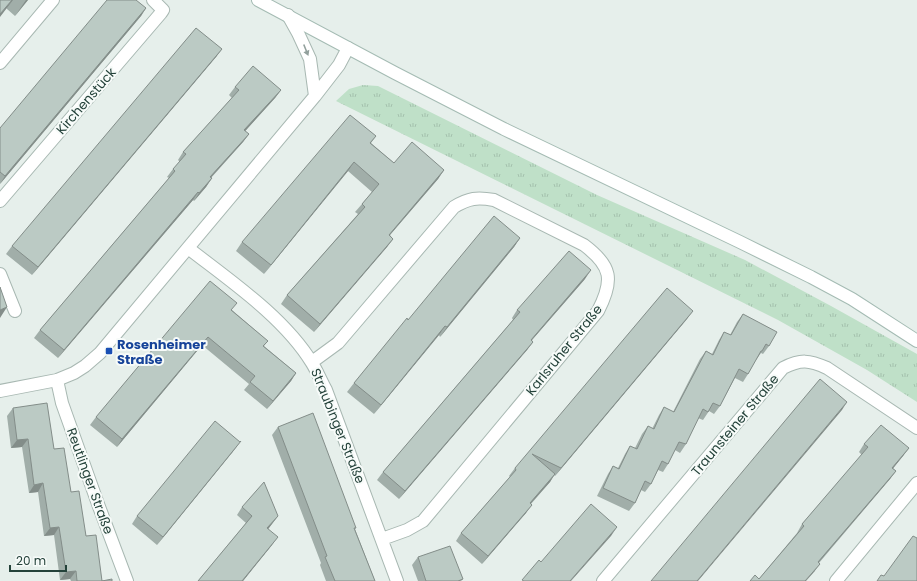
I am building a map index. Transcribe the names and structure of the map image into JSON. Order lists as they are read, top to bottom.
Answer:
{
  "streets": {
    "street": [
      "Kirchenstück",
      "Karlsruher Straße",
      "Traunsteiner Straße",
      "Straubinger Straße",
      "Reutlinger Straße"
    ]
  },
  "crossings": [
    ["Karlsruher Straße", "Straubinger Straße"]
  ],
  "places": {
    "transit": ["Rosenheimer Straße"]
  },
  "scale_bar": "20 m"
}
